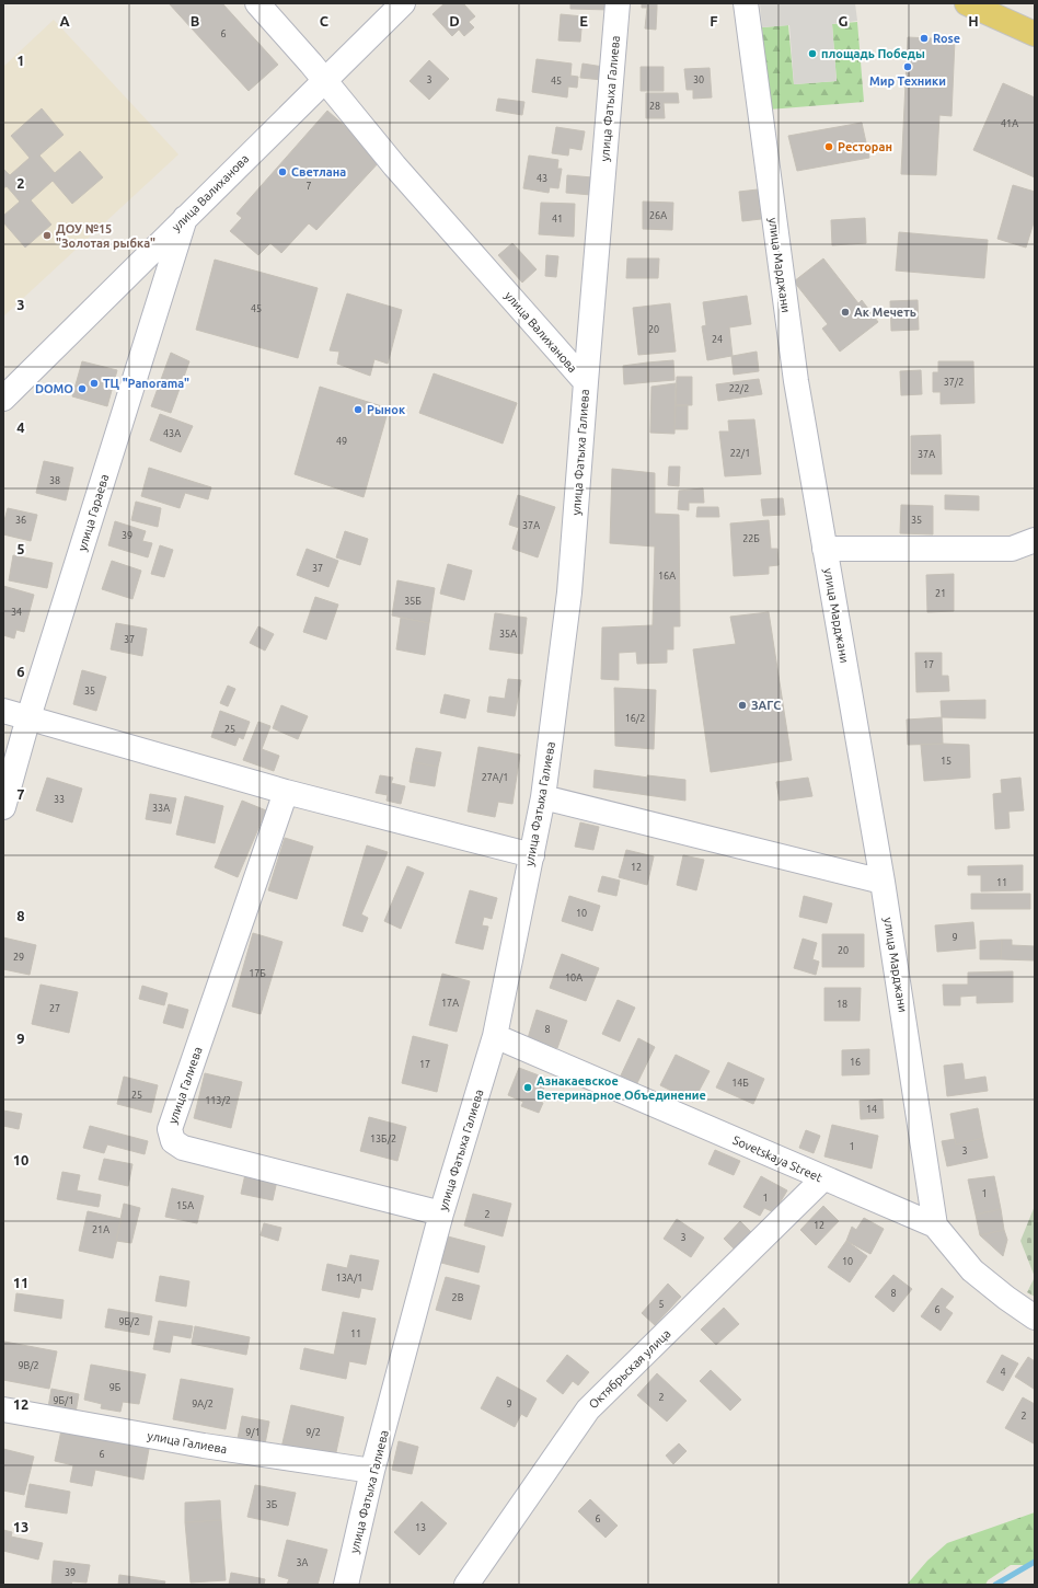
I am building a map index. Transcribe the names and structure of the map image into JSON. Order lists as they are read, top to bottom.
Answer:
{
  "streets": {
    "street": [
      "улица Фатыха Галиева",
      "улица Валиханова",
      "улица Марджани",
      "улица Гараева",
      "улица Галиева",
      "Sovetskaya Street",
      "Октябрьская улица"
    ]
  },
  "crossings": [
    ["улица Фатыха Галиева", "улица Валиханова"],
    ["улица Фатыха Галиева", "улица Галиева"],
    ["улица Фатыха Галиева", "Sovetskaya Street"],
    ["улица Валиханова", "улица Гараева"],
    ["улица Марджани", "Sovetskaya Street"],
    ["Sovetskaya Street", "Октябрьская улица"]
  ],
  "places": [
    "Rose",
    "площадь Победы",
    "Мир Техники",
    "Ресторан",
    "Светлана",
    "ДОУ №15 \"Золотая рыбка\"",
    "Ак Мечеть",
    "ТЦ \"Panorama\"",
    "DOMO",
    "Рынок",
    "ЗАГС",
    "Азнакаевское Ветеринарное Объединение"
  ],
  "house_numbers": [
    "6",
    "3",
    "30",
    "45",
    "28",
    "41А",
    "43",
    "7",
    "26А",
    "41",
    "45",
    "20",
    "24",
    "37/2",
    "22/2",
    "43А",
    "49",
    "22/1",
    "37А",
    "38",
    "36",
    "35",
    "37А",
    "39",
    "22Б",
    "37",
    "16А",
    "21",
    "35Б",
    "34",
    "35А",
    "37",
    "17",
    "35",
    "16/2",
    "25",
    "15",
    "27А/1",
    "33",
    "33А",
    "12",
    "11",
    "10",
    "9",
    "20",
    "29",
    "17Б",
    "10А",
    "17А",
    "18",
    "27",
    "8",
    "16",
    "17",
    "14Б",
    "25",
    "113/2",
    "14",
    "13Б/2",
    "1",
    "3",
    "1",
    "1",
    "15А",
    "2",
    "12",
    "21А",
    "3",
    "10",
    "13А/1",
    "8",
    "2В",
    "5",
    "6",
    "9Б/2",
    "11",
    "9В/2",
    "4",
    "9Б",
    "2",
    "9Б/1",
    "9А/2",
    "9",
    "2",
    "9/1",
    "9/2",
    "6",
    "3Б",
    "6",
    "13",
    "3А",
    "39"
  ],
  "grid": {
    "columns": [
      "A",
      "B",
      "C",
      "D",
      "E",
      "F",
      "G",
      "H"
    ],
    "rows": [
      "1",
      "2",
      "3",
      "4",
      "5",
      "6",
      "7",
      "8",
      "9",
      "10",
      "11",
      "12",
      "13"
    ]
  }
}
